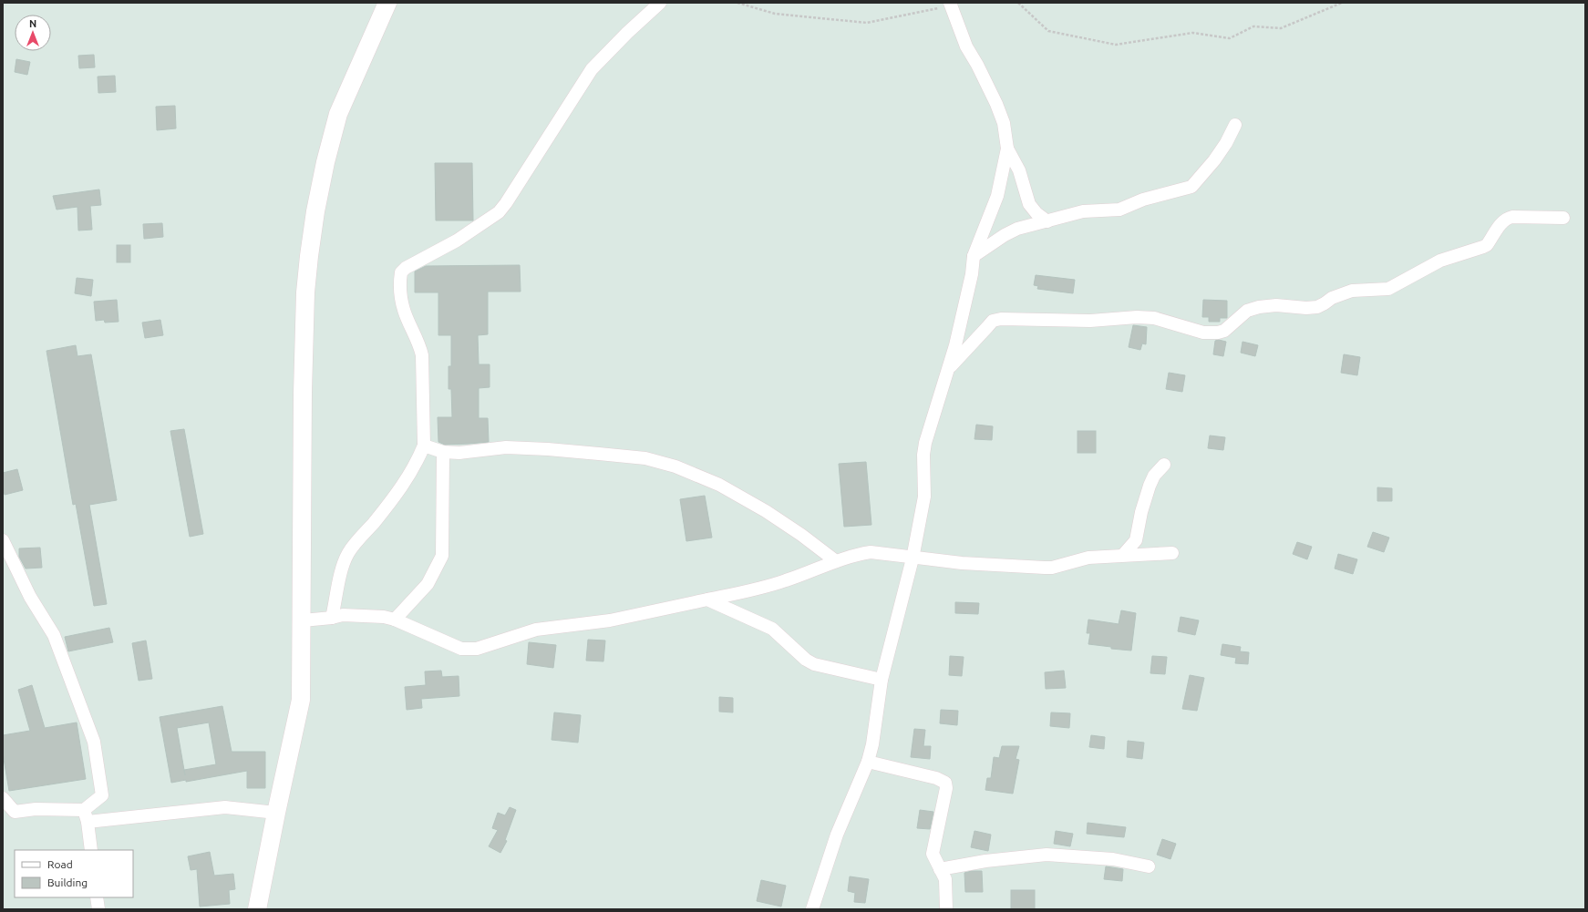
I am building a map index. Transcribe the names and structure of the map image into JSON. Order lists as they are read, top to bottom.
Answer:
{
  "legend": ["Road", "Building"],
  "north": "top"
}
